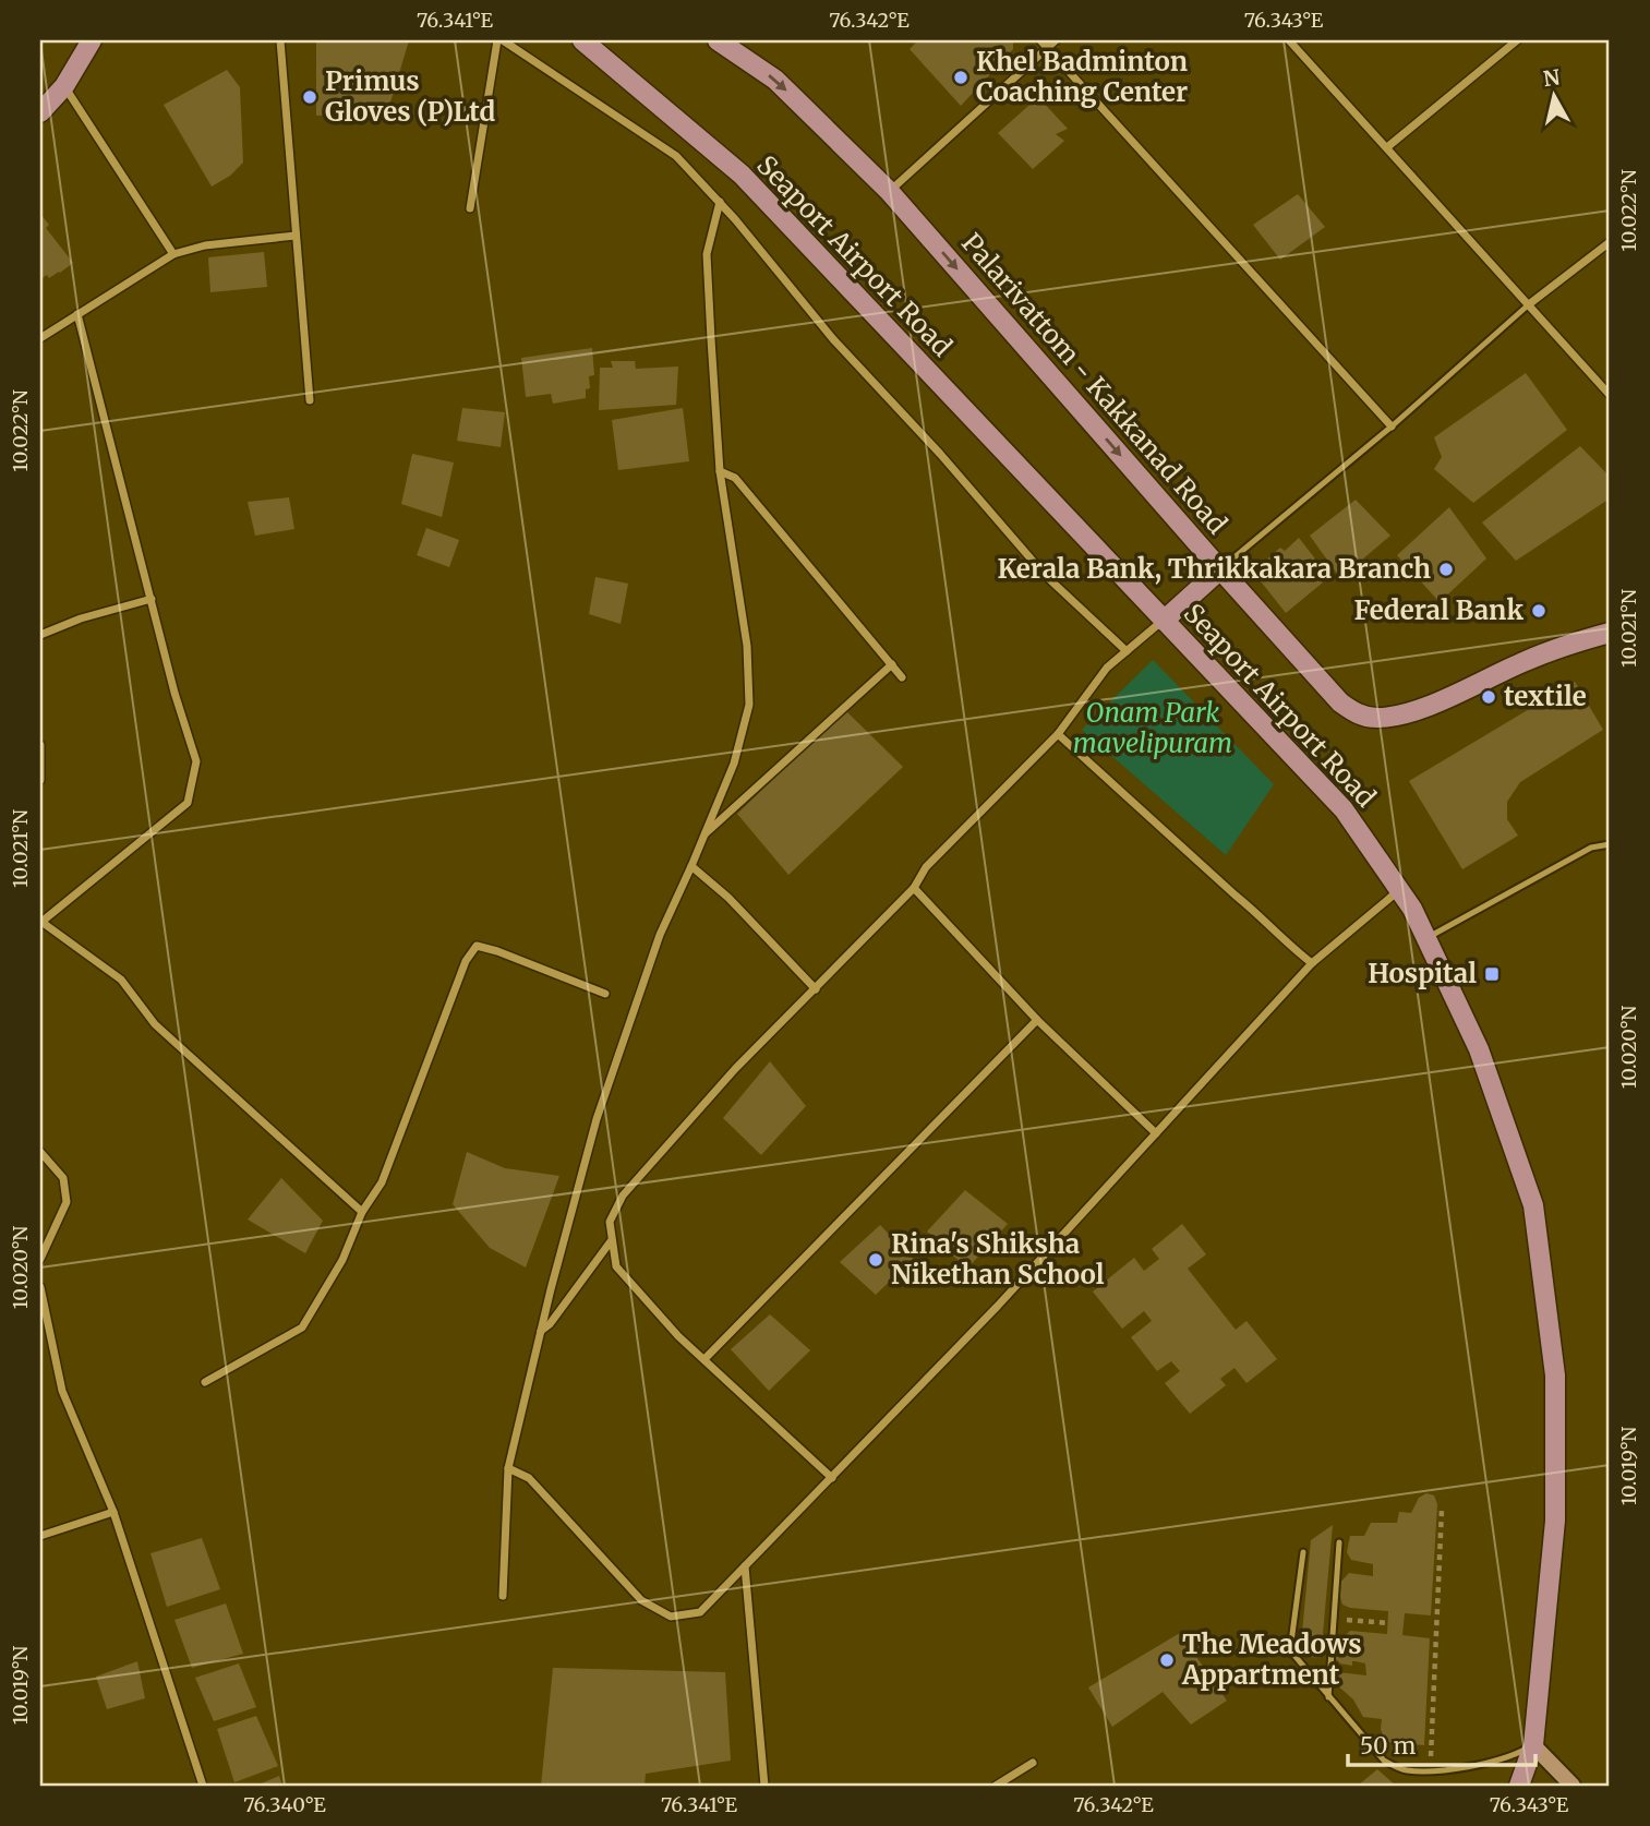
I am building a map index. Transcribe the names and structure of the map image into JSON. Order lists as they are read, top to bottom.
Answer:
{
  "streets": {
    "main road": ["Seaport Airport Road", "Palarivattom - Kakkanad Road"]
  },
  "one_way": ["Palarivattom - Kakkanad Road"],
  "parks": ["Onam Park mavelipuram"],
  "places": {
    "other": [
      "Khel Badminton Coaching Center",
      "Primus Gloves (P)Ltd",
      "Kerala Bank, Thrikkakara Branch",
      "Federal Bank",
      "textile",
      "Rina's Shiksha Nikethan School",
      "The Meadows Appartment"
    ],
    "transit": ["Hospital"]
  },
  "scale_bar": "50 m",
  "north": "top",
  "coordinates": [
    "76.341°E",
    "76.342°E",
    "76.343°E",
    "10.022°N",
    "10.021°N",
    "10.020°N",
    "10.019°N",
    "76.340°E"
  ]
}
